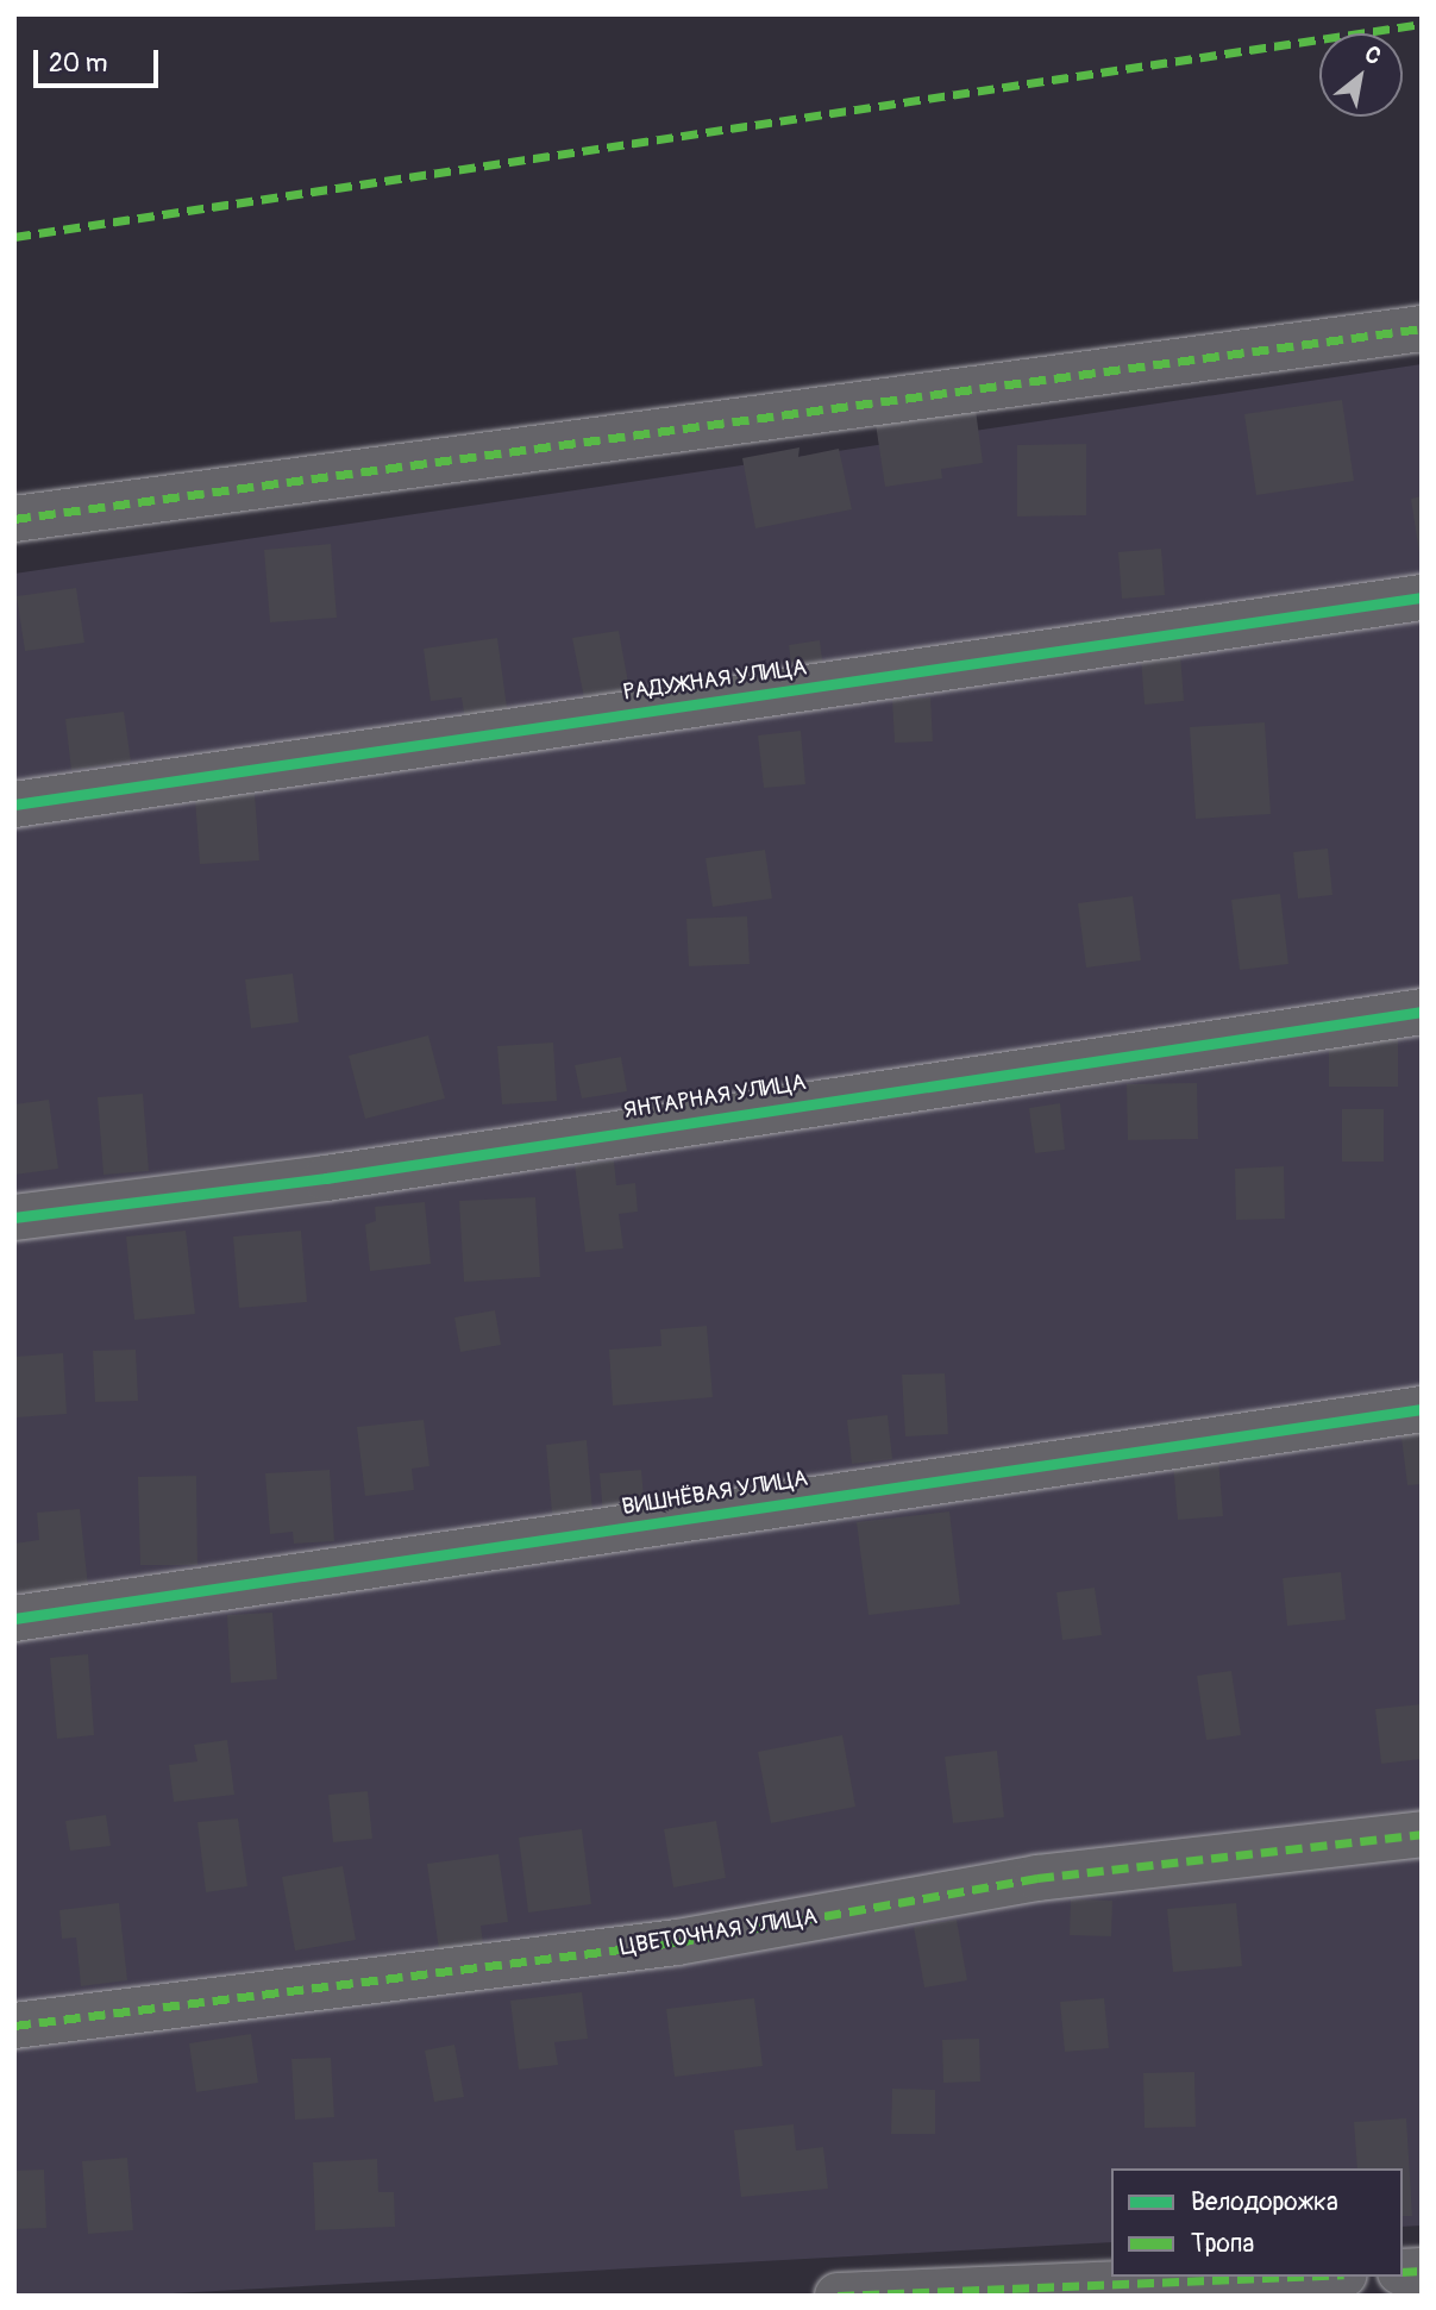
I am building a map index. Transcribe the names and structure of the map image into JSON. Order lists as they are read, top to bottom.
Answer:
{
  "streets": {
    "street": [
      "РАДУЖНАЯ УЛИЦА",
      "ЯНТАРНАЯ УЛИЦА",
      "ВИШНЁВАЯ УЛИЦА",
      "ЦВЕТОЧНАЯ УЛИЦА"
    ]
  },
  "legend": ["Велодорожка", "Тропа"],
  "scale_bar": "20 m",
  "north": "top right"
}
